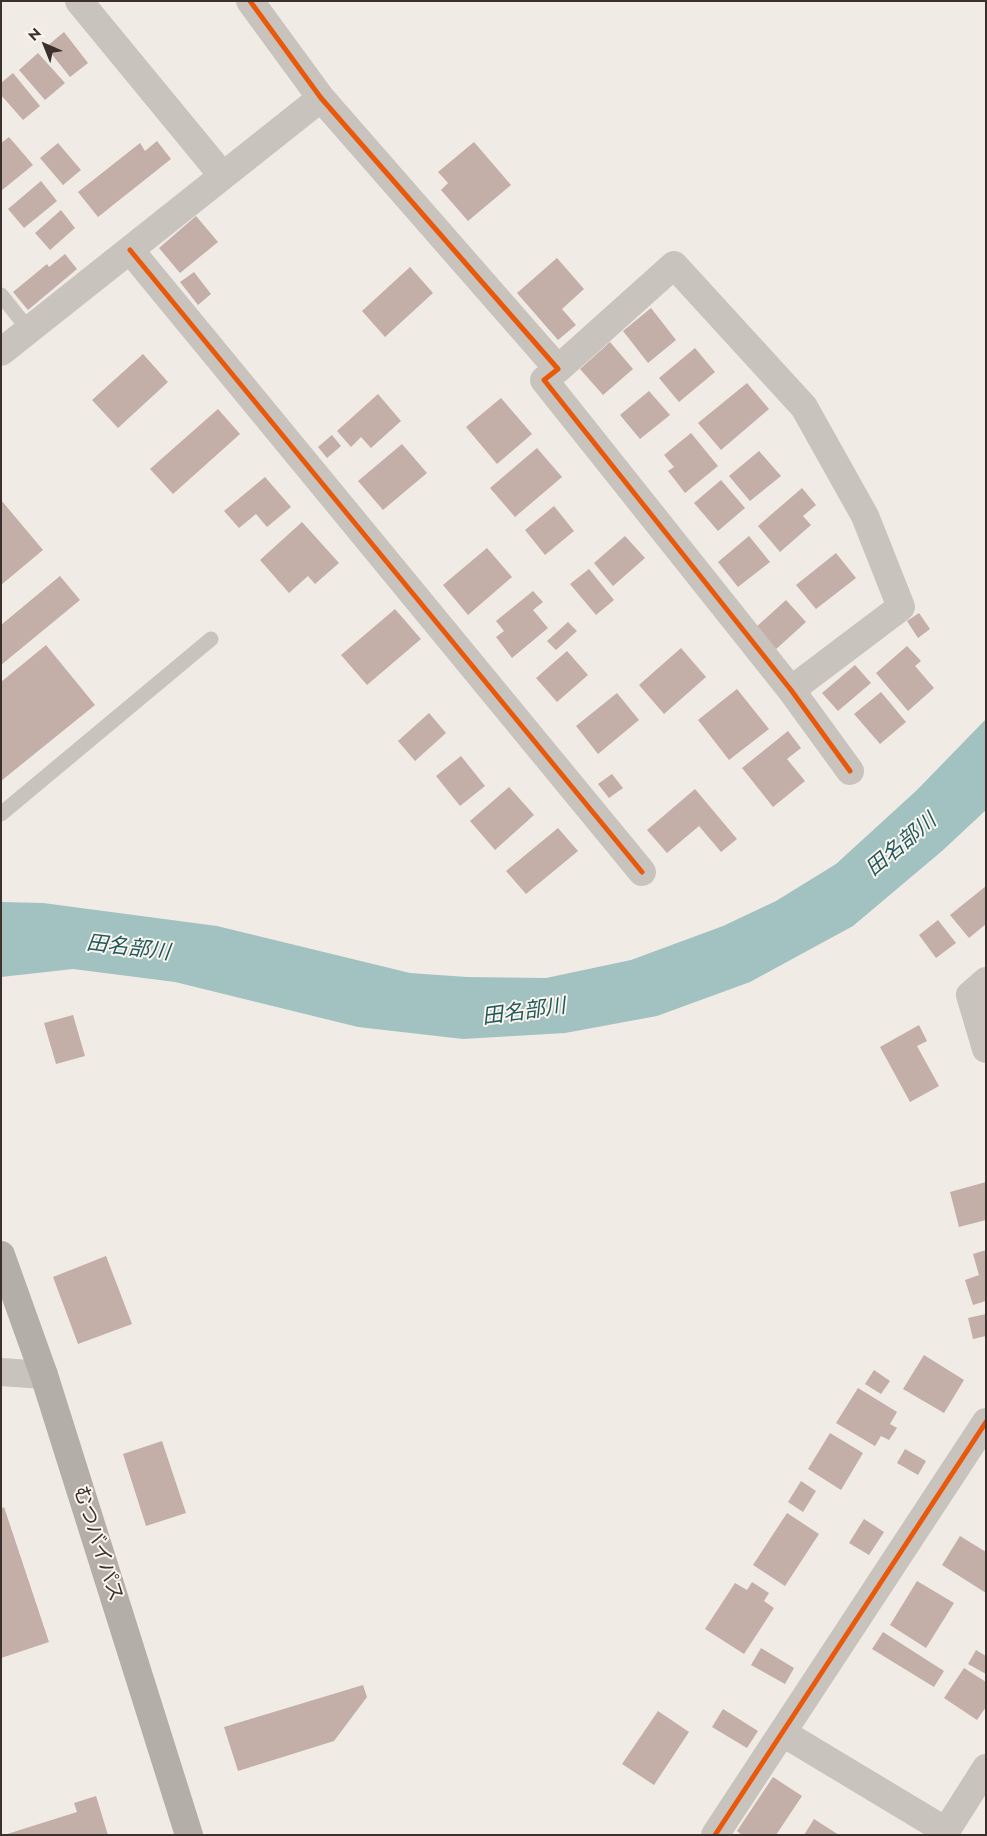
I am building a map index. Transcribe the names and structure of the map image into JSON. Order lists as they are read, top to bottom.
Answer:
{
  "streets": {
    "highway": ["むつバイパス"]
  },
  "water": ["田名部川"],
  "north": "top left"
}
